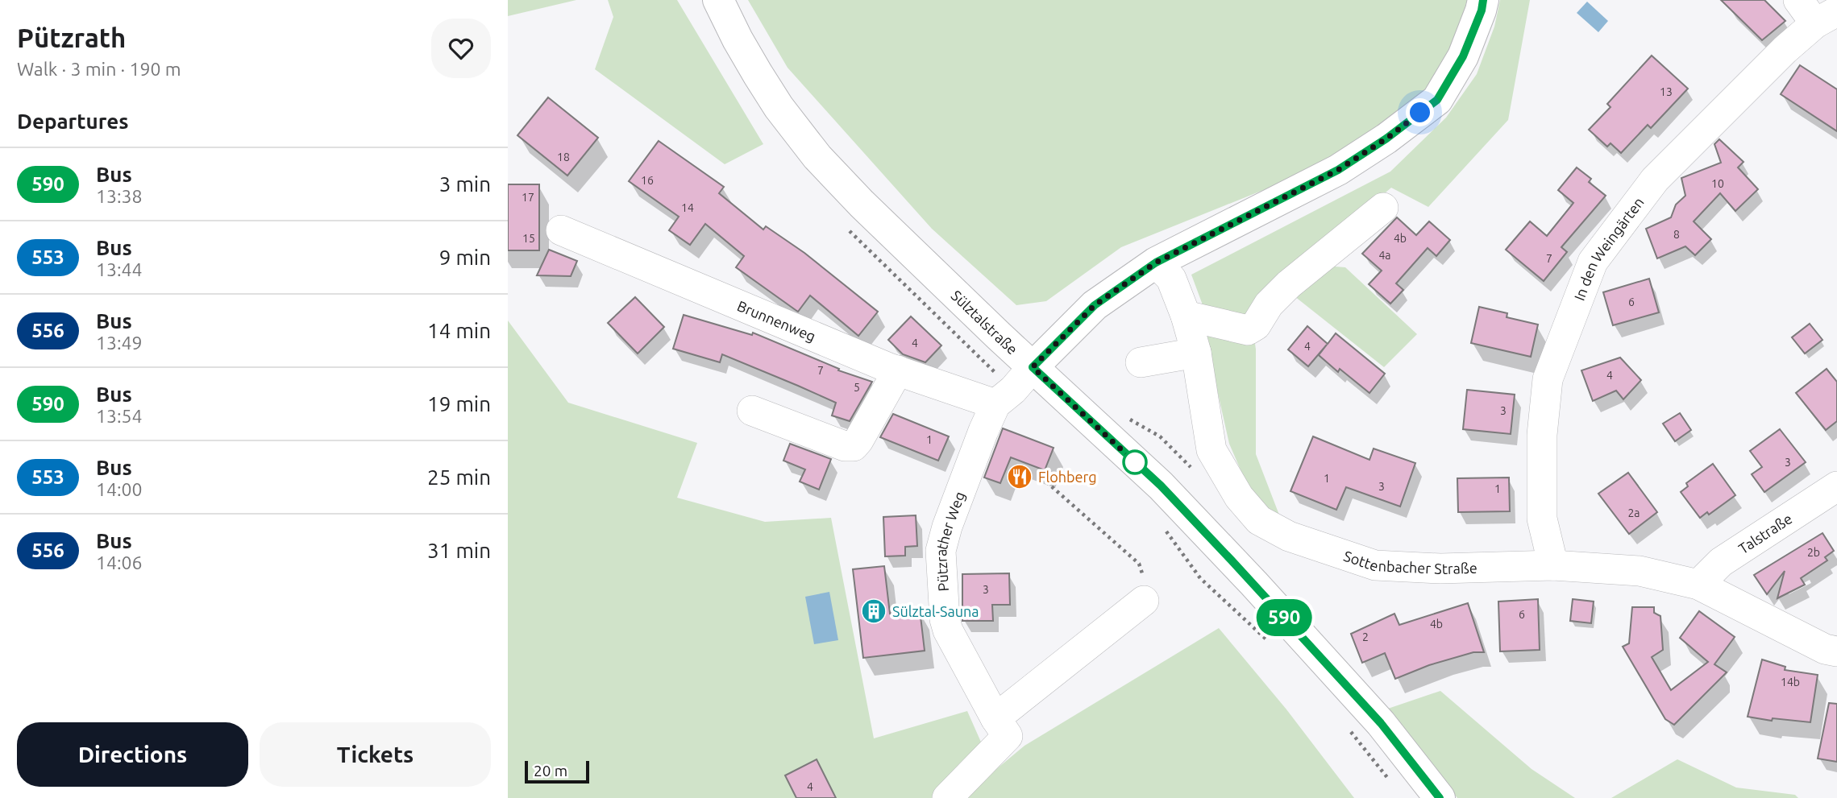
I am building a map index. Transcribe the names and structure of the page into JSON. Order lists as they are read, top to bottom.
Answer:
{
  "streets": {
    "main road": ["Sülztalstraße"],
    "street": [
      "In den Weingärten",
      "Brunnenweg",
      "Talstraße",
      "Pützrather Weg",
      "Sottenbacher Straße"
    ]
  },
  "crossings": [
    ["In den Weingärten", "Sottenbacher Straße"],
    ["Brunnenweg", "Pützrather Weg"],
    ["Sülztalstraße", "Pützrather Weg"],
    ["Talstraße", "Sottenbacher Straße"]
  ],
  "places": {
    "restaurant": ["Flohberg"],
    "building": ["Sülztal-Sauna"]
  },
  "lines": ["bus line 590"],
  "house_numbers": [
    "13",
    "18",
    "16",
    "10",
    "17",
    "14",
    "8",
    "15",
    "4b",
    "4a",
    "7",
    "6",
    "4",
    "4",
    "7",
    "4",
    "5",
    "3",
    "1",
    "3",
    "1",
    "3",
    "1",
    "2a",
    "2b",
    "3",
    "6",
    "4b",
    "2",
    "14b",
    "4"
  ],
  "scale_bar": "20 m",
  "page": {
    "heading": [
      ["Pützrath", "Walk · 3 min · 190 m"],
      "Departures"
    ],
    "on_map": "590",
    "list": [
      {
        "mark": "590",
        "name": "Bus",
        "note": "13:38",
        "value": "3 min"
      },
      {
        "mark": "553",
        "name": "Bus",
        "note": "13:44",
        "value": "9 min"
      },
      {
        "mark": "556",
        "name": "Bus",
        "note": "13:49",
        "value": "14 min"
      },
      {
        "mark": "590",
        "name": "Bus",
        "note": "13:54",
        "value": "19 min"
      },
      {
        "mark": "553",
        "name": "Bus",
        "note": "14:00",
        "value": "25 min"
      },
      {
        "mark": "556",
        "name": "Bus",
        "note": "14:06",
        "value": "31 min"
      }
    ],
    "buttons": ["Directions", "Tickets"],
    "scale": "20 m"
  }
}
